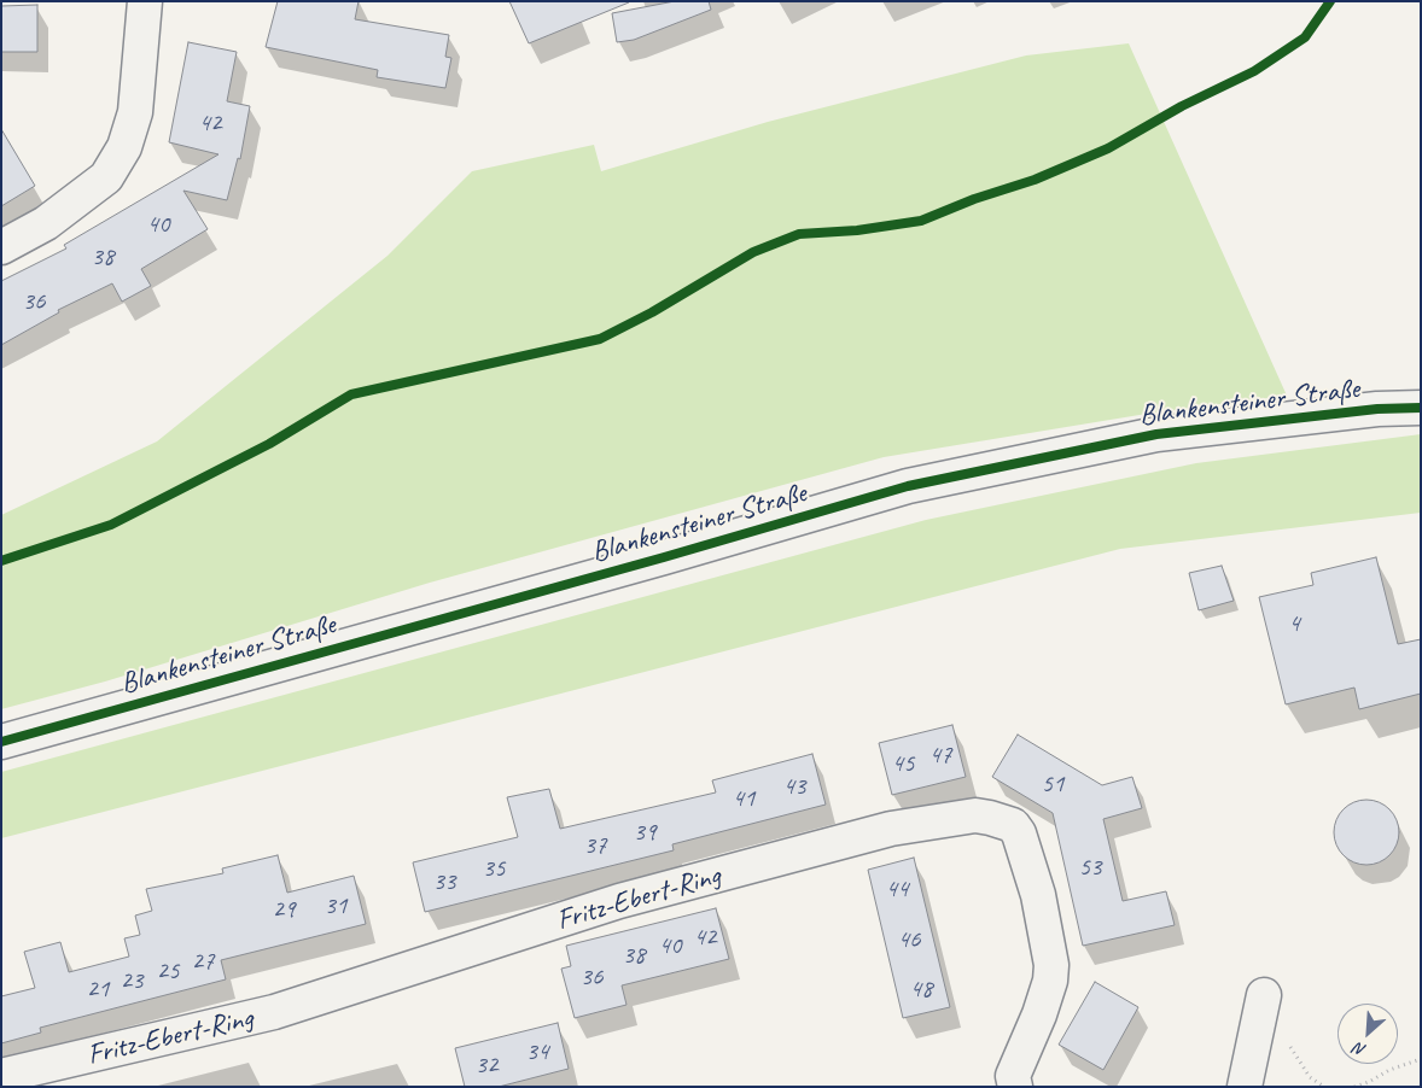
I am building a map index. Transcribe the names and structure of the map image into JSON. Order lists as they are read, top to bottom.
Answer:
{
  "streets": {
    "street": ["Blankensteiner Straße", "Fritz-Ebert-Ring"]
  },
  "house_numbers": [
    "42",
    "40",
    "38",
    "36",
    "4",
    "47",
    "45",
    "51",
    "43",
    "41",
    "39",
    "37",
    "53",
    "35",
    "33",
    "44",
    "31",
    "29",
    "42",
    "46",
    "40",
    "38",
    "27",
    "25",
    "36",
    "23",
    "21",
    "48",
    "34",
    "32"
  ],
  "north": "bottom left"
}
